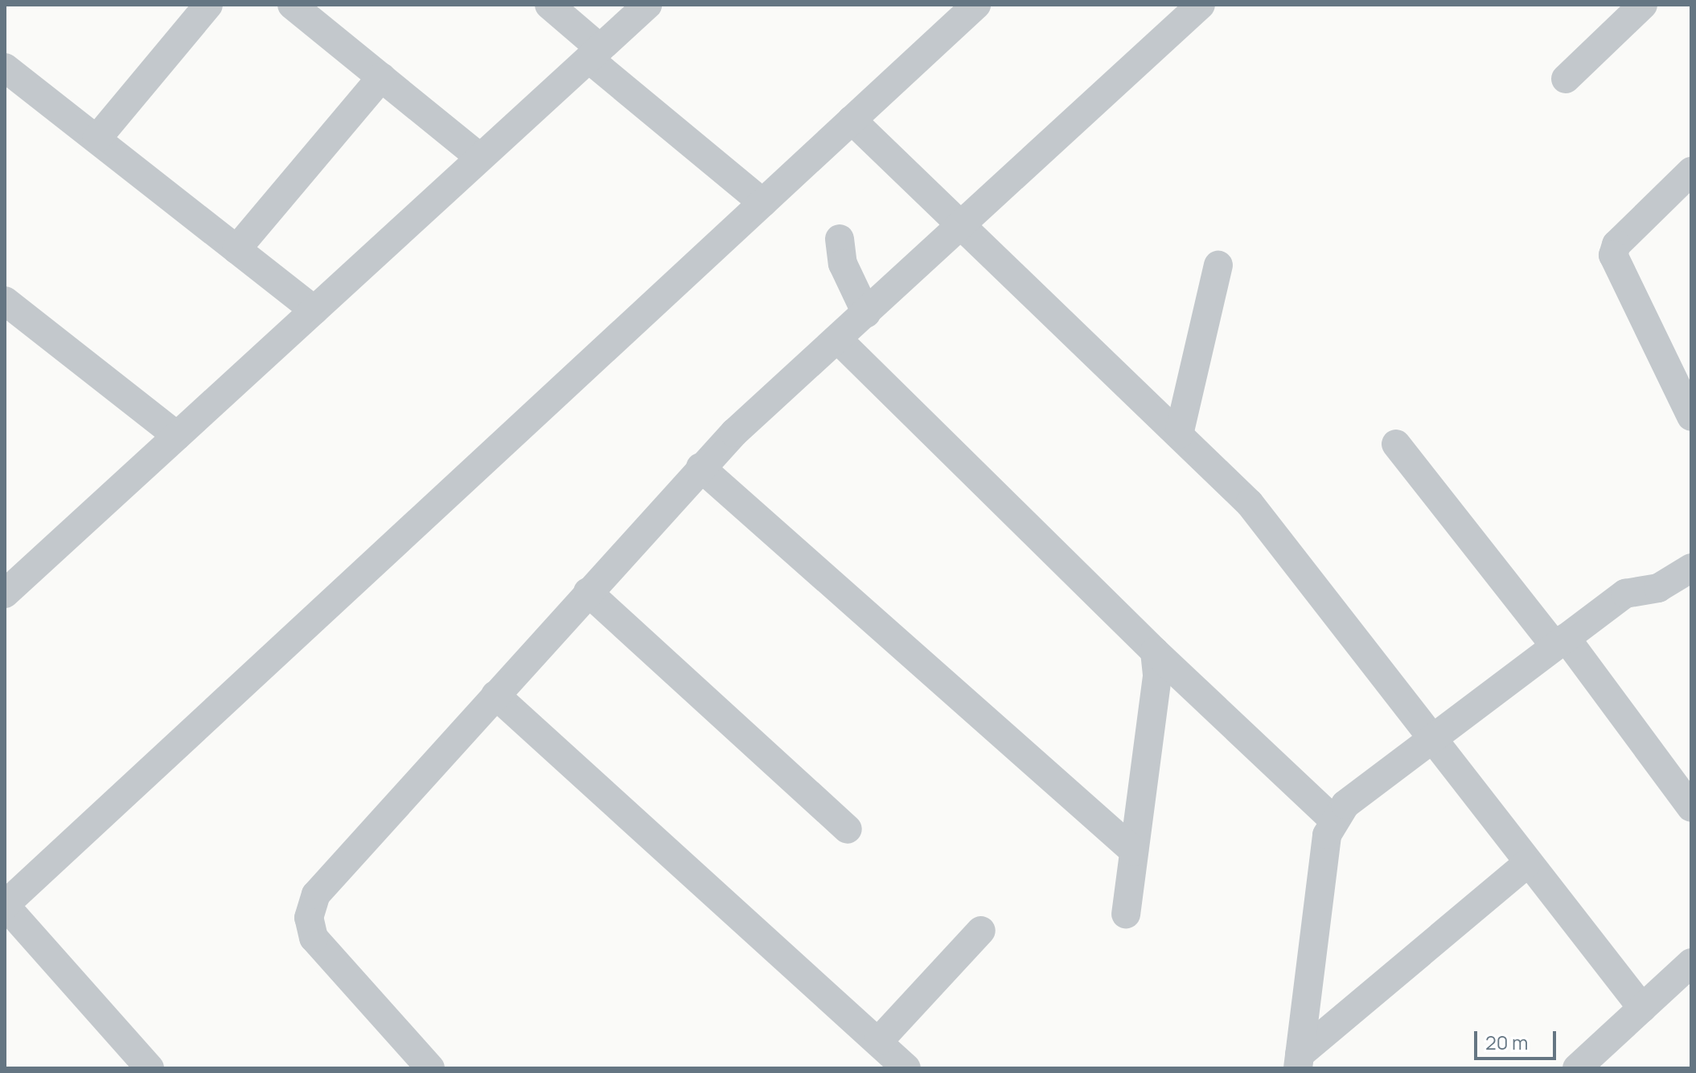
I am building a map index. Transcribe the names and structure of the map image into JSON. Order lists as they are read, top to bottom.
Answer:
{
  "scale_bar": "20 m"
}
